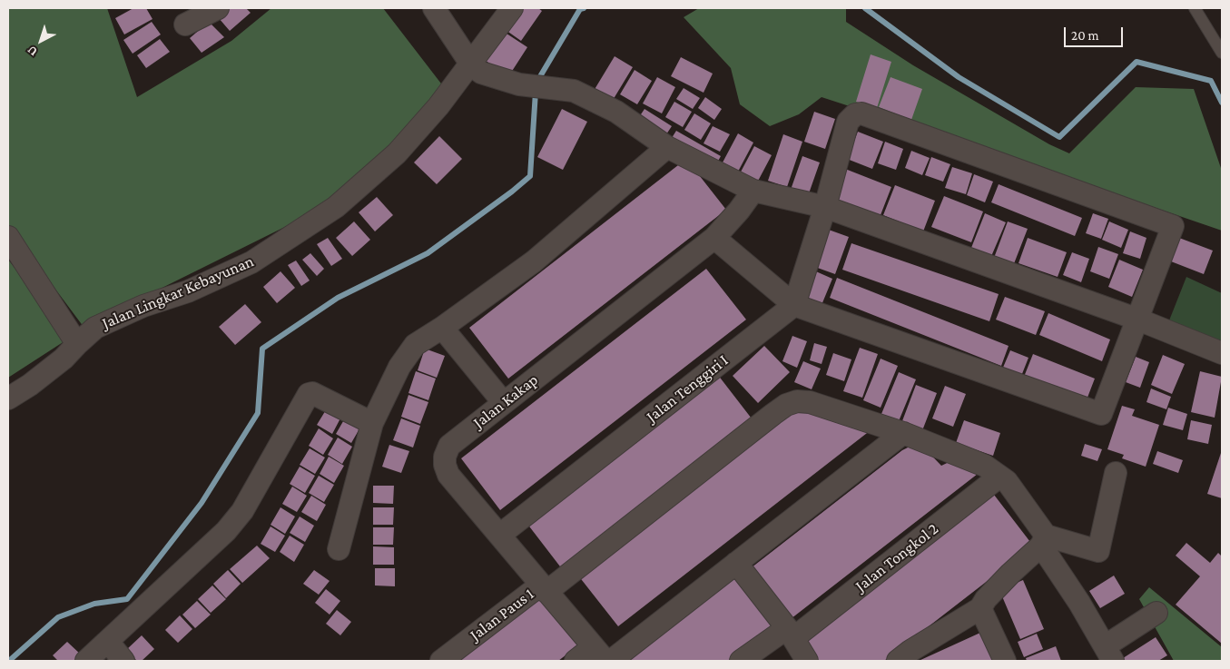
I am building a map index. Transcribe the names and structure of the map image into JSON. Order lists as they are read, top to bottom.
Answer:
{
  "streets": {
    "street": [
      "Jalan Lingkar Kebayunan",
      "Jalan Tenggiri I",
      "Jalan Kakap",
      "Jalan Tongkol 2",
      "Jalan Paus 1"
    ]
  },
  "crossings": [
    ["Jalan Tenggiri I", "Jalan Kakap"],
    ["Jalan Kakap", "Jalan Paus 1"],
    ["Jalan Tongkol 2", "Jalan Paus 1"]
  ],
  "scale_bar": "20 m",
  "north": "bottom left"
}
